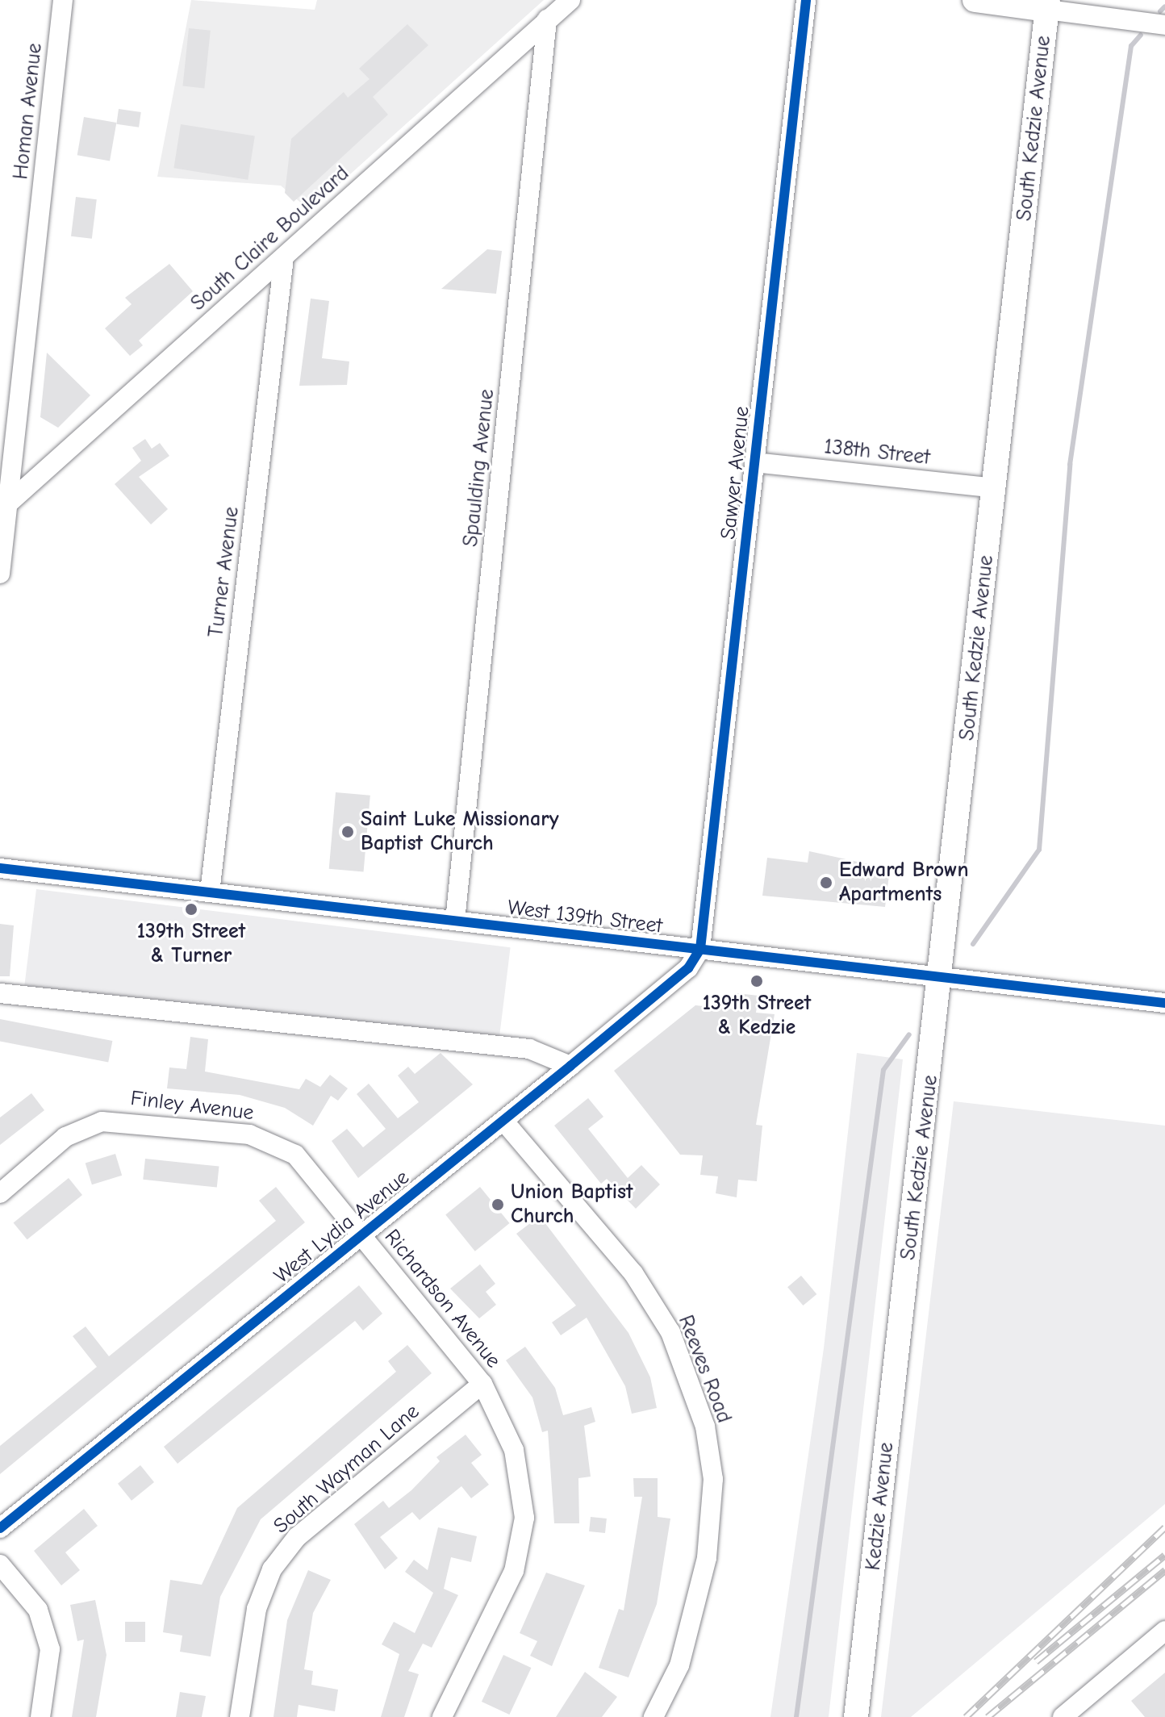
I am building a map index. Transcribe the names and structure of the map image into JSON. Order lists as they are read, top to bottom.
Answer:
{
  "streets": {
    "main road": ["South Kedzie Avenue", "Kedzie Avenue"],
    "street": [
      "Homan Avenue",
      "South Claire Boulevard",
      "138th Street",
      "Spaulding Avenue",
      "Sawyer Avenue",
      "Turner Avenue",
      "West 139th Street",
      "Finley Avenue",
      "West Lydia Avenue",
      "Richardson Avenue",
      "Reeves Road",
      "South Wayman Lane"
    ]
  },
  "crossings": [
    ["Homan Avenue", "South Claire Boulevard"],
    ["South Kedzie Avenue", "138th Street"],
    ["South Kedzie Avenue", "West 139th Street"],
    ["South Kedzie Avenue", "Kedzie Avenue"],
    ["South Claire Boulevard", "Spaulding Avenue"],
    ["South Claire Boulevard", "Turner Avenue"],
    ["138th Street", "Sawyer Avenue"],
    ["Spaulding Avenue", "West 139th Street"],
    ["Sawyer Avenue", "West 139th Street"],
    ["Sawyer Avenue", "West Lydia Avenue"],
    ["Turner Avenue", "West 139th Street"],
    ["West 139th Street", "West Lydia Avenue"],
    ["Finley Avenue", "West Lydia Avenue"],
    ["Finley Avenue", "Richardson Avenue"],
    ["West Lydia Avenue", "Richardson Avenue"],
    ["West Lydia Avenue", "Reeves Road"],
    ["Richardson Avenue", "South Wayman Lane"]
  ],
  "places": [
    "Saint Luke Missionary Baptist Church",
    "Edward Brown Apartments",
    "139th Street & Turner",
    "139th Street & Kedzie",
    "Union Baptist Church"
  ]
}
